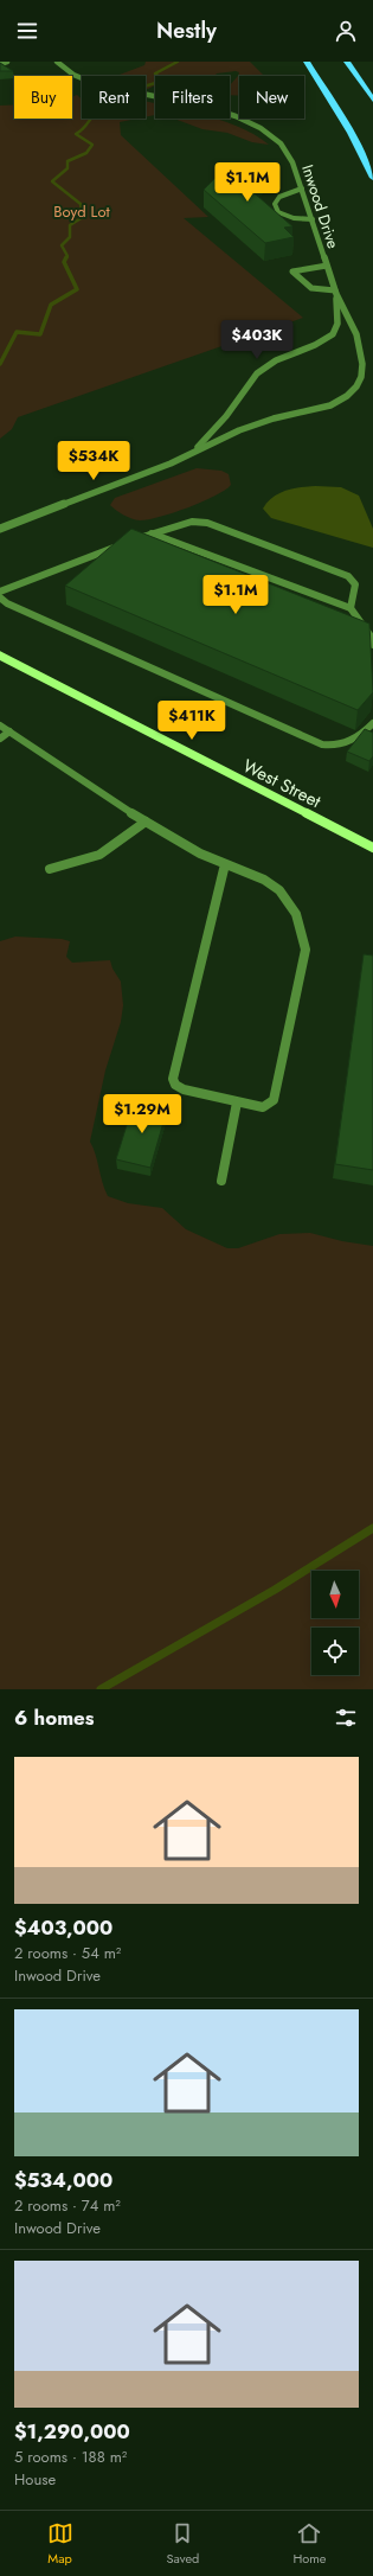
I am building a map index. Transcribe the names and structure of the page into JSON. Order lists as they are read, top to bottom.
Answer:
{
  "streets": {
    "main road": ["West Street"],
    "street": ["Inwood Drive"]
  },
  "parks": ["Boyd Lot"],
  "north": "bottom",
  "page": {
    "header": "Nestly",
    "chip": [
      "Buy",
      "Rent",
      "Filters",
      "New"
    ],
    "price": [
      "$1.1M",
      "$403K",
      "$534K",
      "$1.1M",
      "$411K",
      "$1.29M"
    ],
    "heading": "6 homes",
    "list": [
      {
        "name": "$403,000",
        "note": "2 rooms · 54 m² · Inwood Drive"
      },
      {
        "name": "$534,000",
        "note": "2 rooms · 74 m² · Inwood Drive"
      },
      {
        "name": "$1,290,000",
        "note": "5 rooms · 188 m² · House"
      }
    ],
    "tabs": ["Map", "Saved", "Home"]
  }
}
